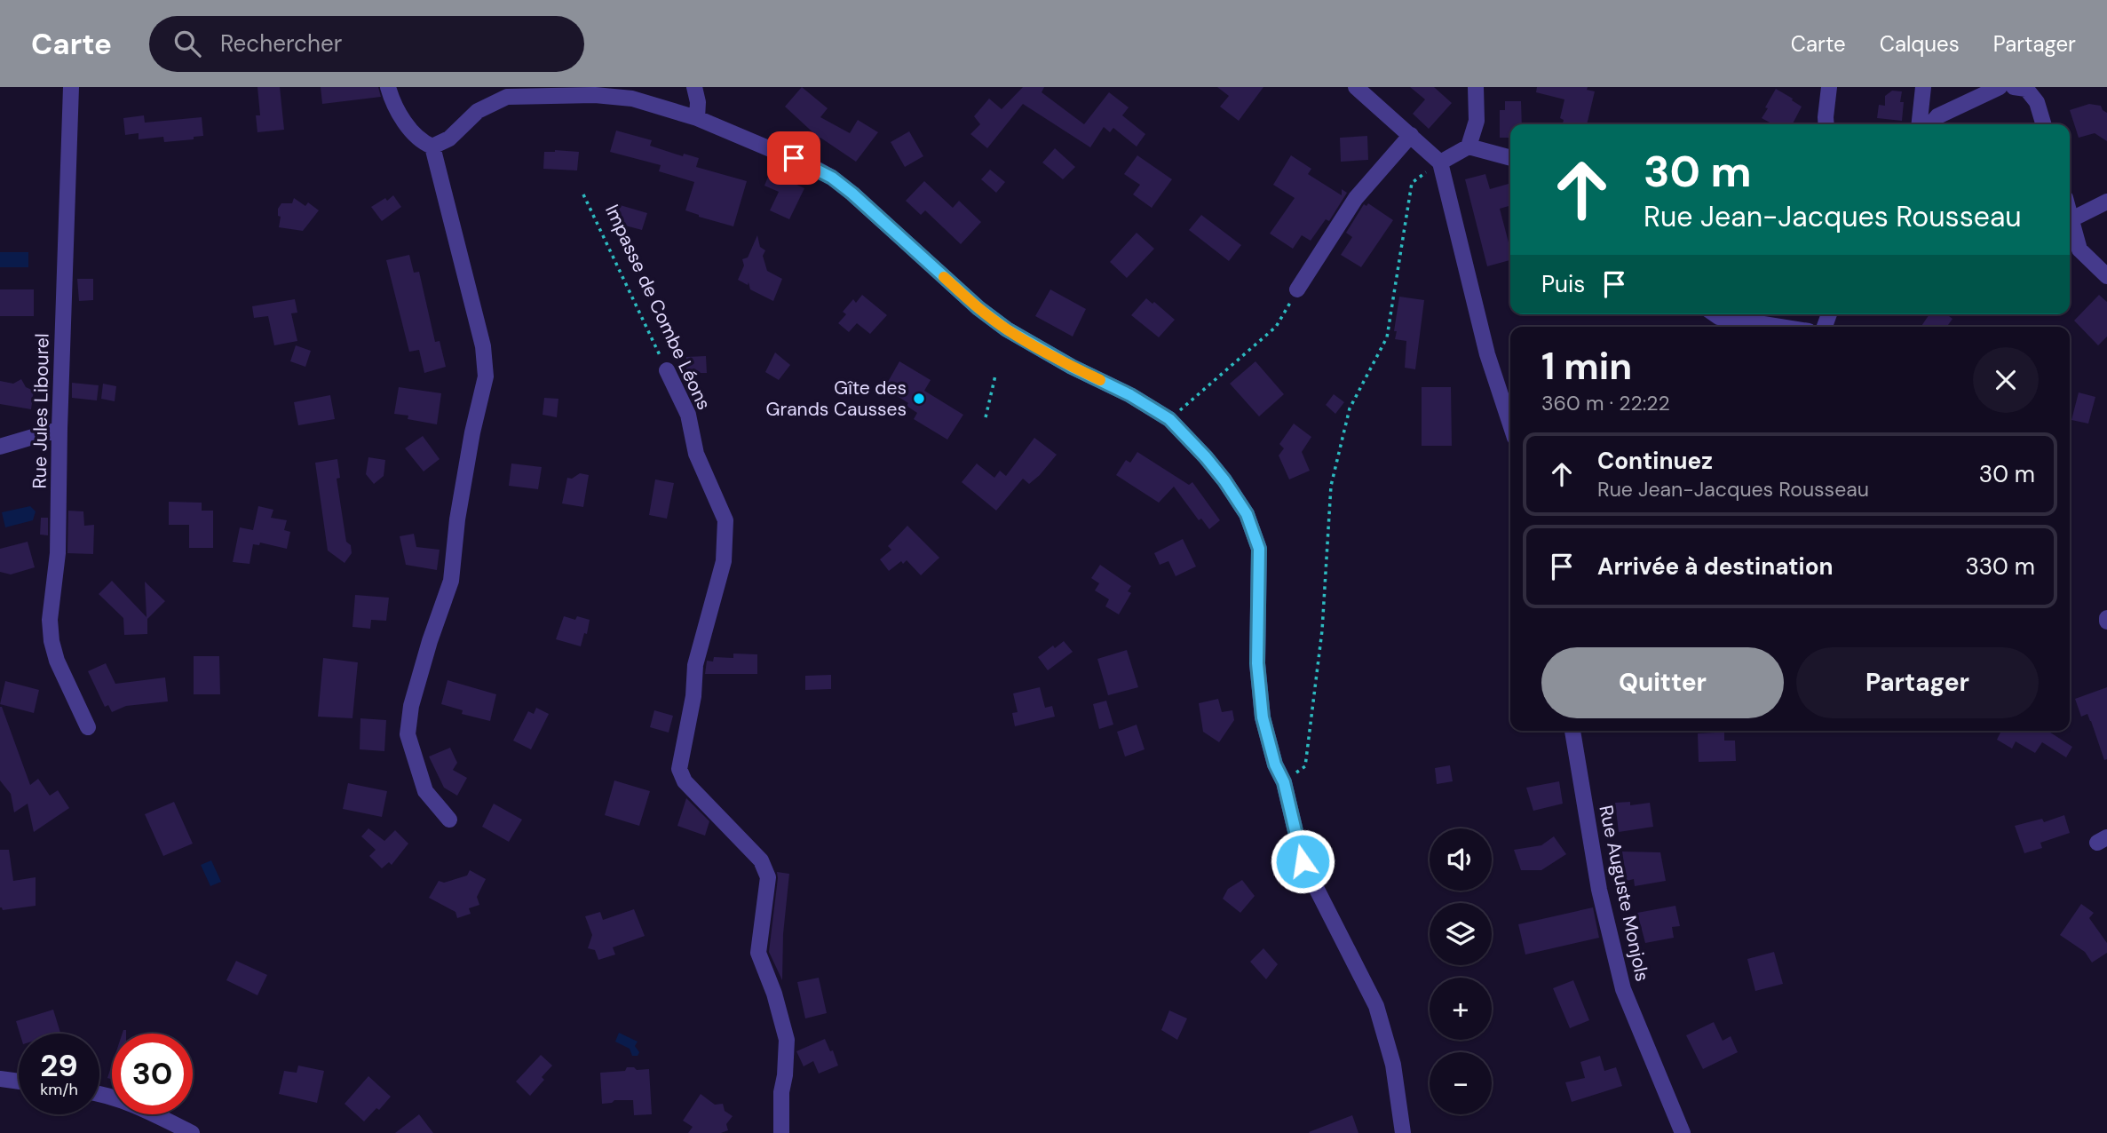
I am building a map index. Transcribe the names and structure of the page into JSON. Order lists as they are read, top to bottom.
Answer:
{
  "streets": {
    "street": ["Impasse de Combe Léons", "Rue Jules Libourel", "Rue Auguste Monjols"]
  },
  "places": ["Gîte des Grands Causses"],
  "page": {
    "header": "Carte",
    "search": "Rechercher",
    "nav": ["Carte", "Calques", "Partager"],
    "turn": ["30 m", "Rue Jean-Jacques Rousseau"],
    "then": "Puis",
    "heading": ["1 min", "360 m · 22:22"],
    "list": [
      {
        "name": "Continuez",
        "note": "Rue Jean-Jacques Rousseau",
        "value": "30 m"
      },
      {
        "name": "Arrivée à destination",
        "value": "330 m"
      }
    ],
    "buttons": ["Quitter", "Partager"],
    "map_buttons": ["+", "−"],
    "speed": "29 km/h",
    "limit": "30"
  }
}
